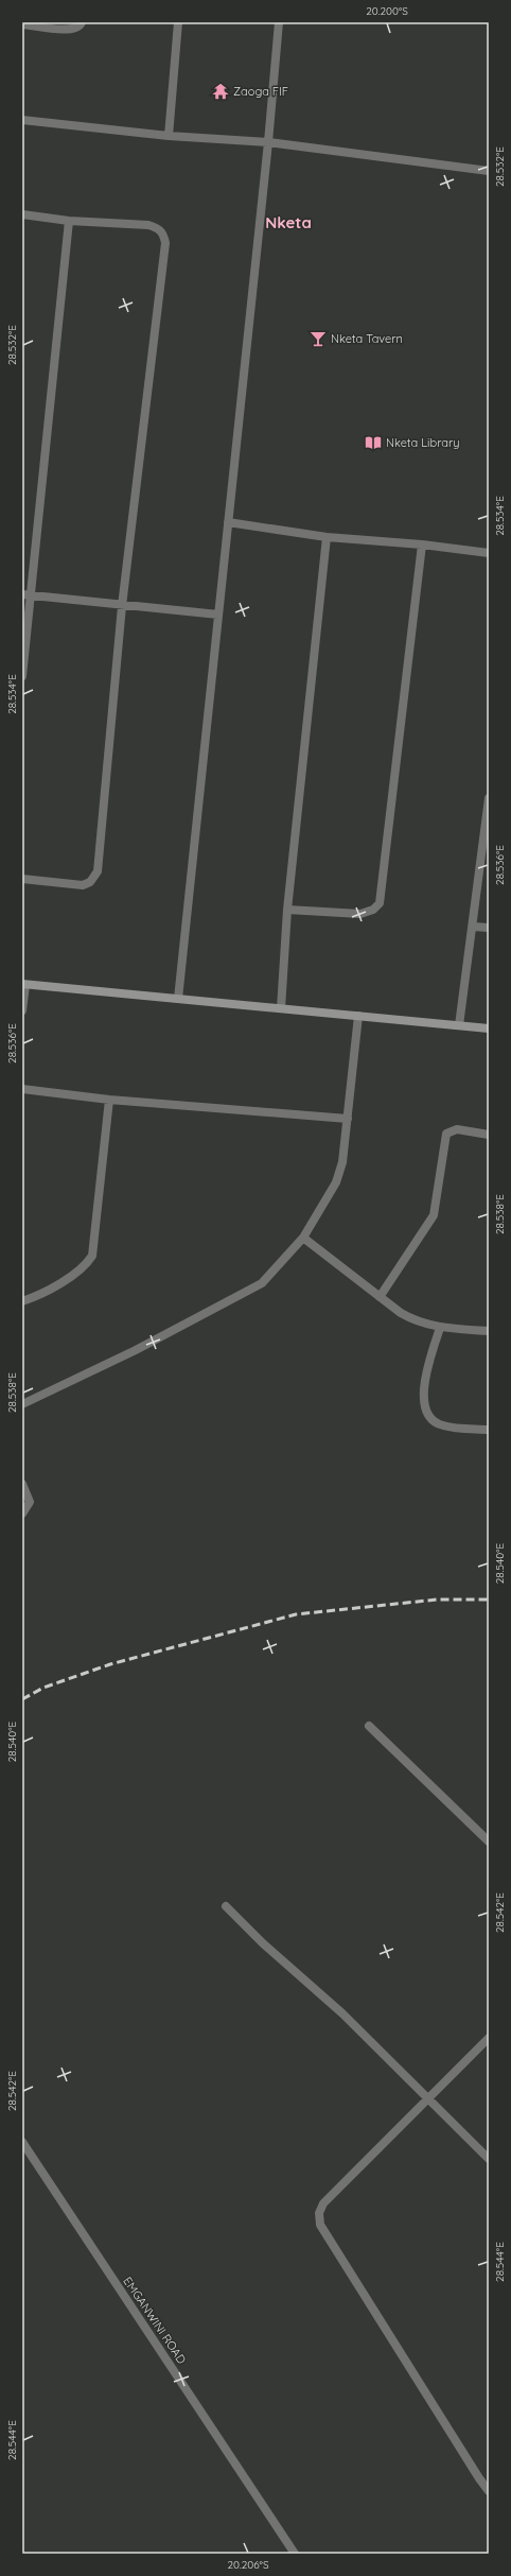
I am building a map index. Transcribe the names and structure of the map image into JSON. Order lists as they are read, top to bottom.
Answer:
{
  "streets": {
    "street": ["EMGANWINI ROAD"]
  },
  "districts": ["Nketa"],
  "places": {
    "temple": ["Zaoga FIF"],
    "bar": ["Nketa Tavern"],
    "library": ["Nketa Library"]
  },
  "coordinates": [
    "20.200°S",
    "28.532°E",
    "28.534°E",
    "28.536°E",
    "28.538°E",
    "28.540°E",
    "28.542°E",
    "28.544°E",
    "20.206°S"
  ]
}
